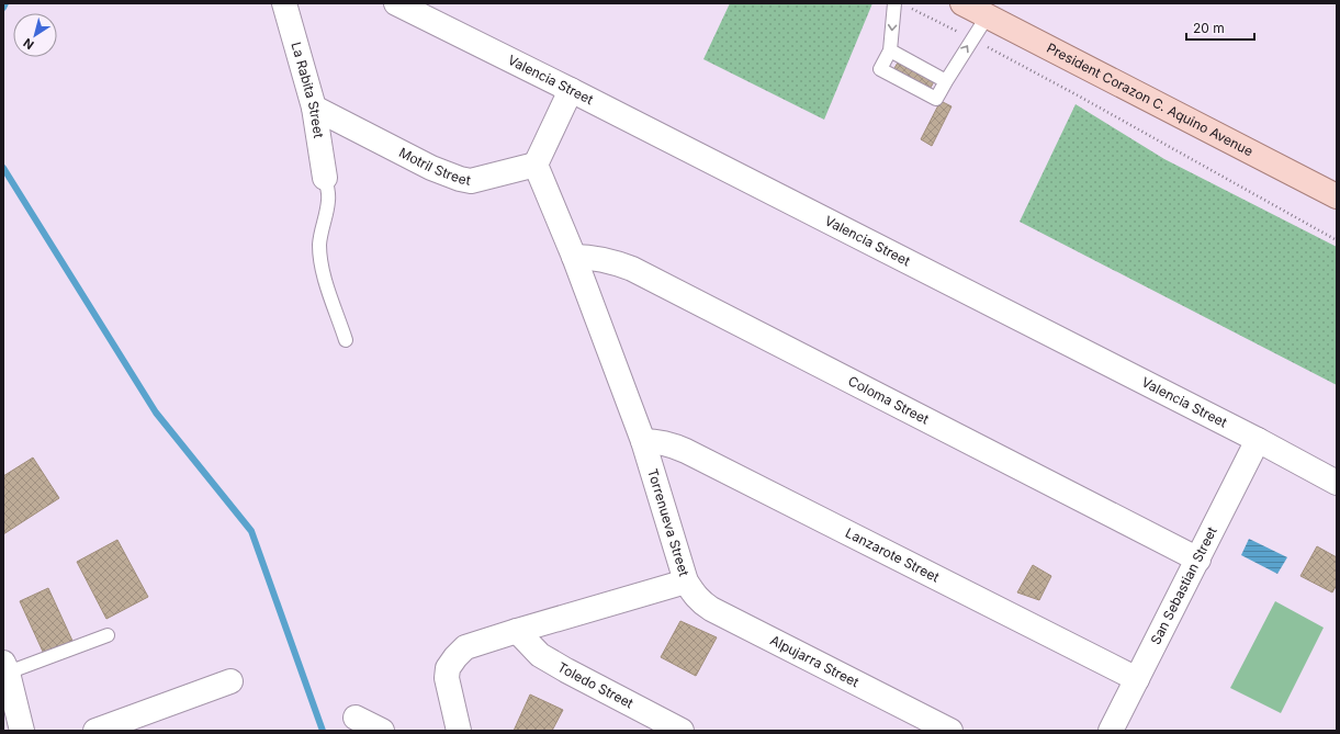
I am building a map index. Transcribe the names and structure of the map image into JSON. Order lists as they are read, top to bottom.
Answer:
{
  "streets": {
    "main road": ["President Corazon C. Aquino Avenue"],
    "street": [
      "Valencia Street",
      "La Rabita Street",
      "Motril Street",
      "Coloma Street",
      "Torrenueva Street",
      "Lanzarote Street",
      "San Sebastian Street",
      "Alpujarra Street",
      "Toledo Street"
    ]
  },
  "crossings": [
    ["Valencia Street", "San Sebastian Street"],
    ["La Rabita Street", "Motril Street"],
    ["Motril Street", "Torrenueva Street"],
    ["Coloma Street", "Torrenueva Street"],
    ["Coloma Street", "San Sebastian Street"],
    ["Torrenueva Street", "Lanzarote Street"],
    ["Torrenueva Street", "Alpujarra Street"],
    ["Torrenueva Street", "Toledo Street"],
    ["Lanzarote Street", "San Sebastian Street"]
  ],
  "scale_bar": "20 m",
  "north": "bottom left"
}
